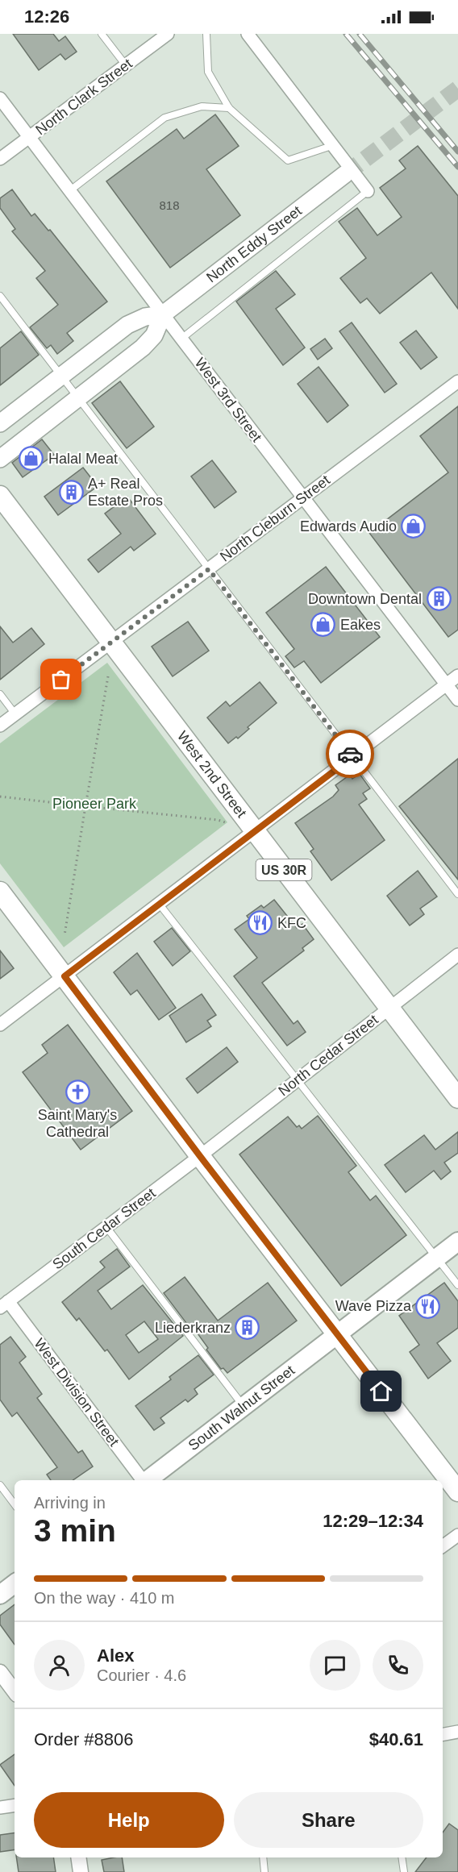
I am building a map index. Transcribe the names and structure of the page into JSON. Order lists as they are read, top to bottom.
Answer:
{
  "streets": {
    "highway": ["West 2nd Street", "US 30R"],
    "main road": ["North Eddy Street", "South Walnut Street"],
    "street": [
      "North Clark Street",
      "West 3rd Street",
      "North Cleburn Street",
      "North Cedar Street",
      "South Cedar Street",
      "West Division Street"
    ]
  },
  "crossings": [
    ["North Clark Street", "West 3rd Street"],
    ["North Eddy Street", "West 3rd Street"],
    ["West 3rd Street", "North Cleburn Street"],
    ["North Cleburn Street", "West 2nd Street"],
    ["West 2nd Street", "North Cedar Street"],
    ["North Cedar Street", "South Cedar Street"],
    ["South Cedar Street", "West Division Street"]
  ],
  "parks": ["Pioneer Park"],
  "places": {
    "shop": ["Halal Meat", "Edwards Audio", "Eakes"],
    "building": ["A+ Real Estate Pros", "Downtown Dental", "Liederkranz"],
    "restaurant": ["KFC", "Wave Pizza"],
    "church": ["Saint Mary's Cathedral"]
  },
  "house_numbers": ["818"],
  "page": {
    "status": "12:26",
    "heading": ["3 min", "Arriving in", "12:29–12:34"],
    "panel": [
      "Alex",
      "Courier · 4.6",
      "Order #8806",
      "$40.61"
    ],
    "bar": "On the way · 410 m",
    "buttons": ["Help", "Share"]
  }
}
